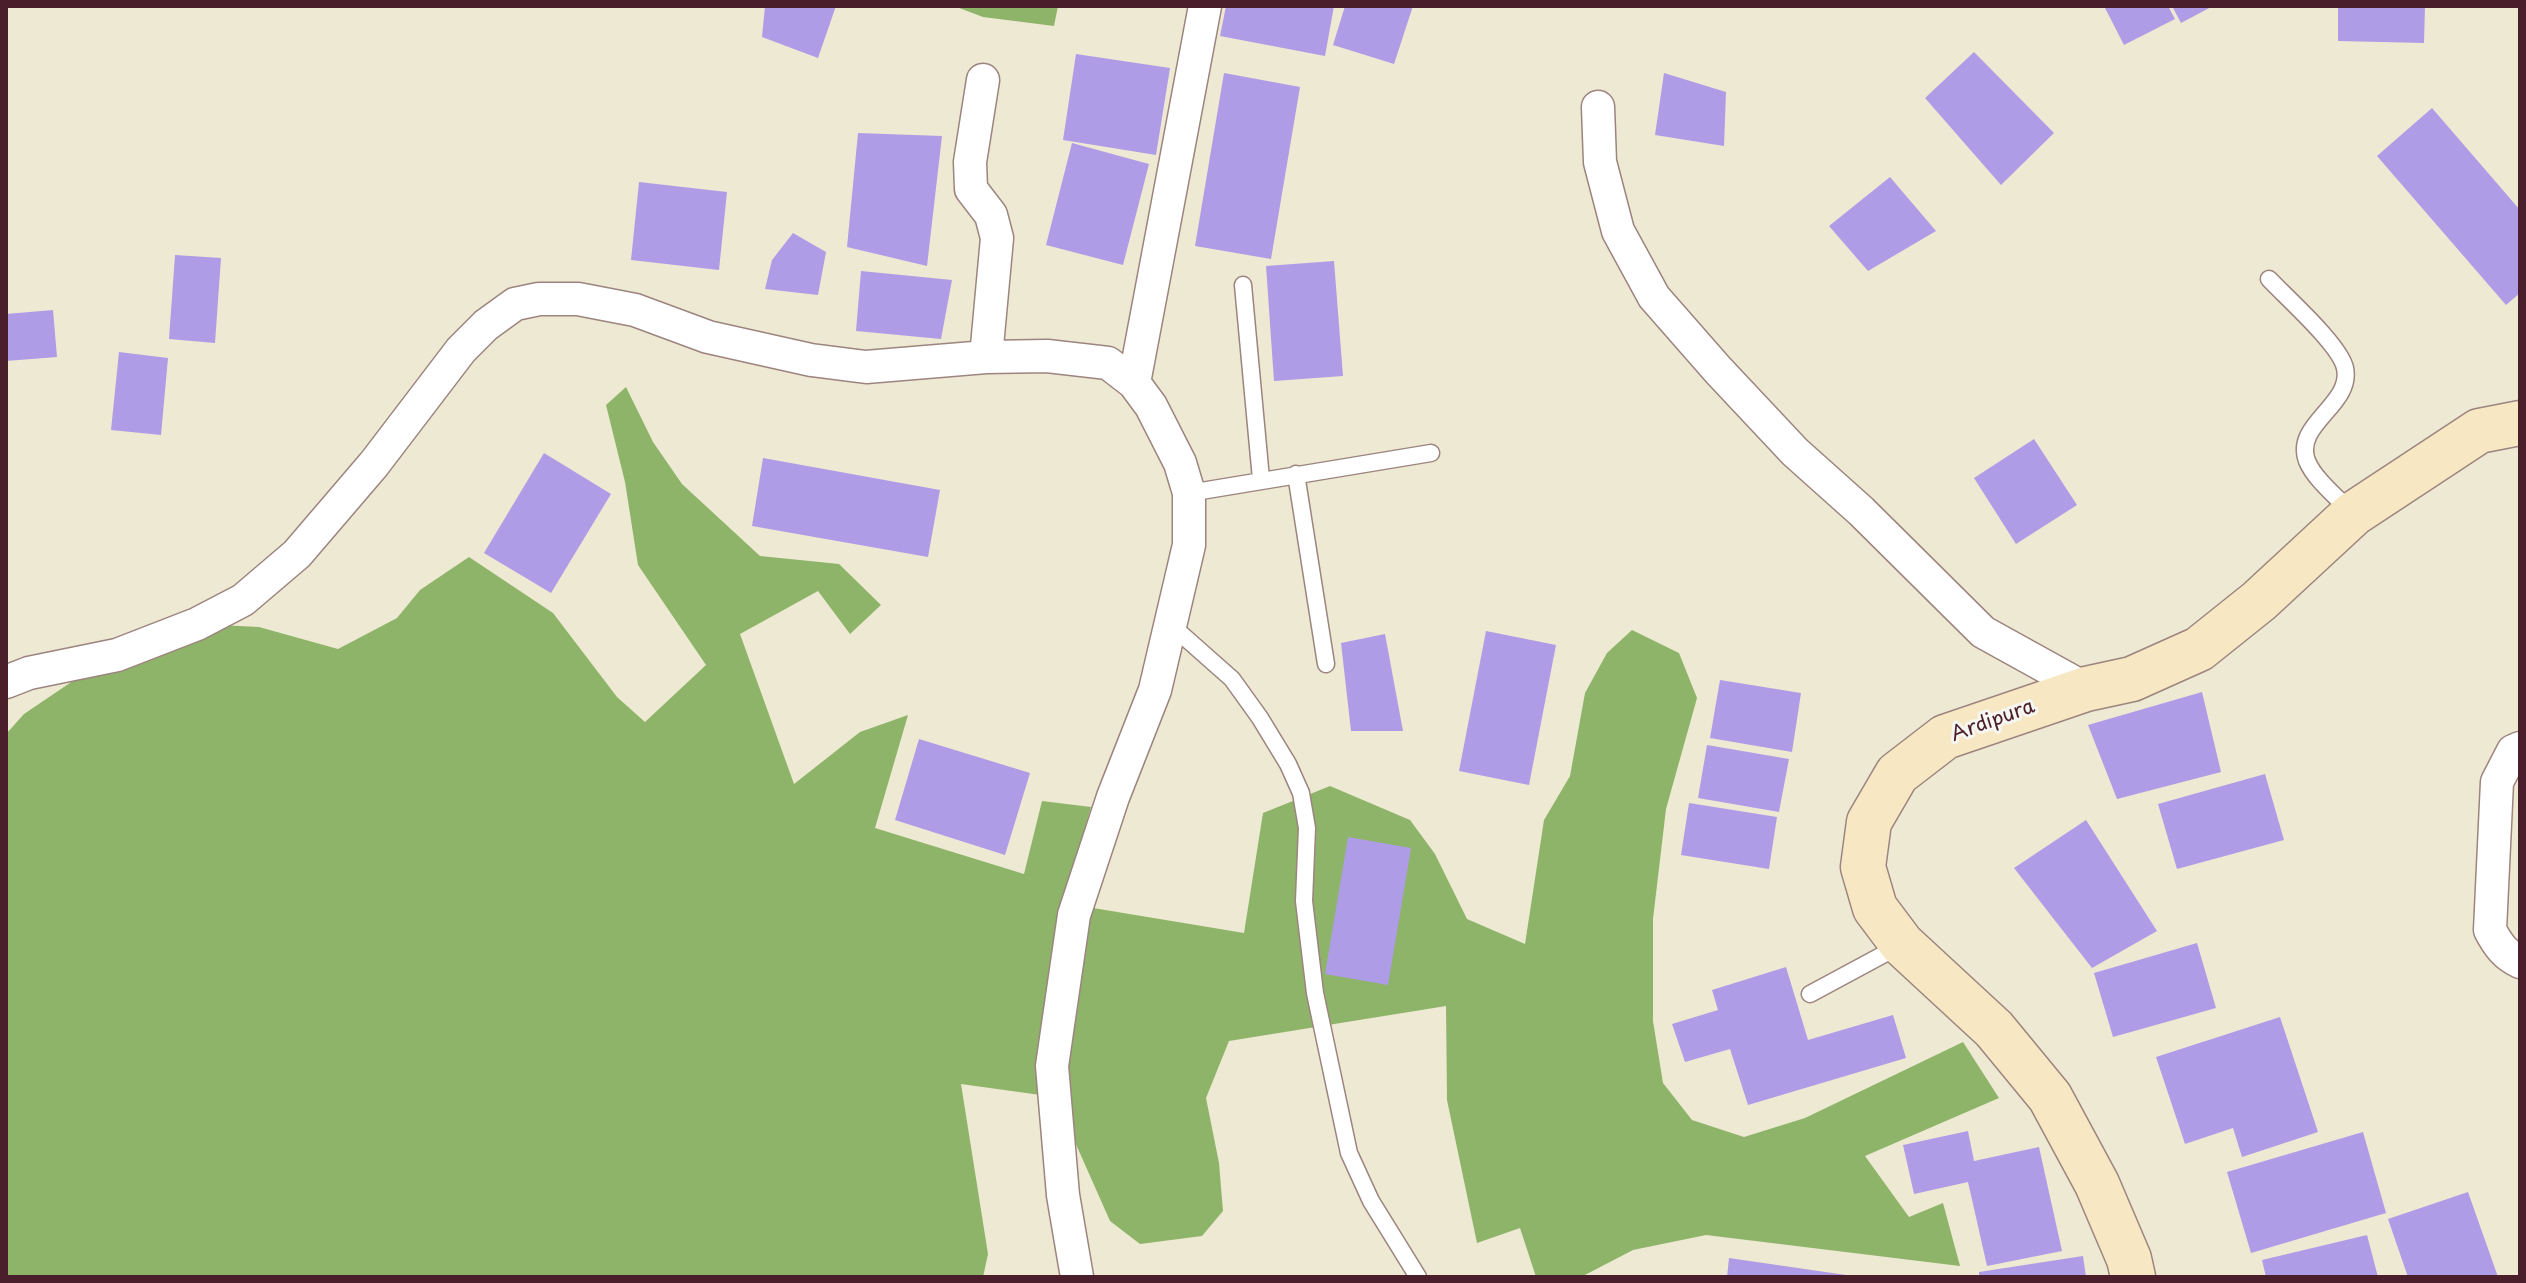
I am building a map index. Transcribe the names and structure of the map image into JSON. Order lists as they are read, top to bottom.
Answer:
{
  "streets": {
    "street": ["Ardipura"]
  }
}
